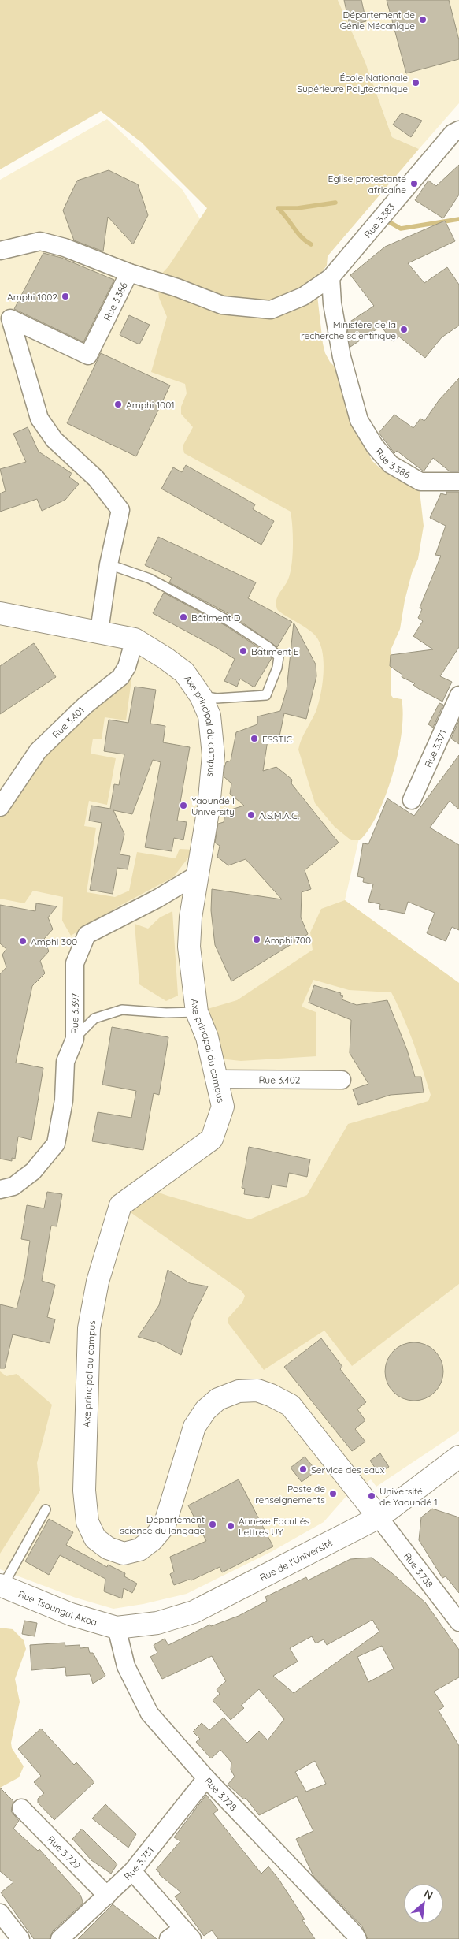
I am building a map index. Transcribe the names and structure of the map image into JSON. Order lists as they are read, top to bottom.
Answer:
{
  "streets": {
    "street": [
      "Rue 3.383",
      "Rue 3.386",
      "Rue 3.401",
      "Axe principal du campus",
      "Rue 3.371",
      "Rue 3.397",
      "Rue 3.402",
      "Rue de l'Université",
      "Rue 3.738",
      "Rue Tsoungui Akoa",
      "Rue 3.728",
      "Rue 3.729",
      "Rue 3.731"
    ]
  },
  "crossings": [
    ["Rue 3.383", "Rue 3.386"],
    ["Rue 3.386", "Axe principal du campus"],
    ["Rue 3.401", "Axe principal du campus"],
    ["Axe principal du campus", "Rue 3.397"],
    ["Axe principal du campus", "Rue 3.402"],
    ["Axe principal du campus", "Rue de l'Université"],
    ["Axe principal du campus", "Rue 3.738"],
    ["Rue de l'Université", "Rue 3.738"],
    ["Rue de l'Université", "Rue Tsoungui Akoa"],
    ["Rue de l'Université", "Rue 3.728"],
    ["Rue Tsoungui Akoa", "Rue 3.728"],
    ["Rue 3.728", "Rue 3.731"],
    ["Rue 3.729", "Rue 3.731"]
  ],
  "places": [
    "Département de Génie Mécanique",
    "École Nationale Supérieure Polytechnique",
    "Eglise protestante africaine",
    "Amphi 1002",
    "Ministère de la recherche scientifique",
    "Amphi 1001",
    "Bâtiment D",
    "Bâtiment E",
    "ESSTIC",
    "Yaoundé I University",
    "A.S.M.A.C.",
    "Amphi 700",
    "Amphi 300",
    "Service des eaux",
    "Poste de renseignements",
    "Université de Yaoundé 1",
    "Département science du langage",
    "Annexe Facultés Lettres UY"
  ],
  "north": "top right"
}
